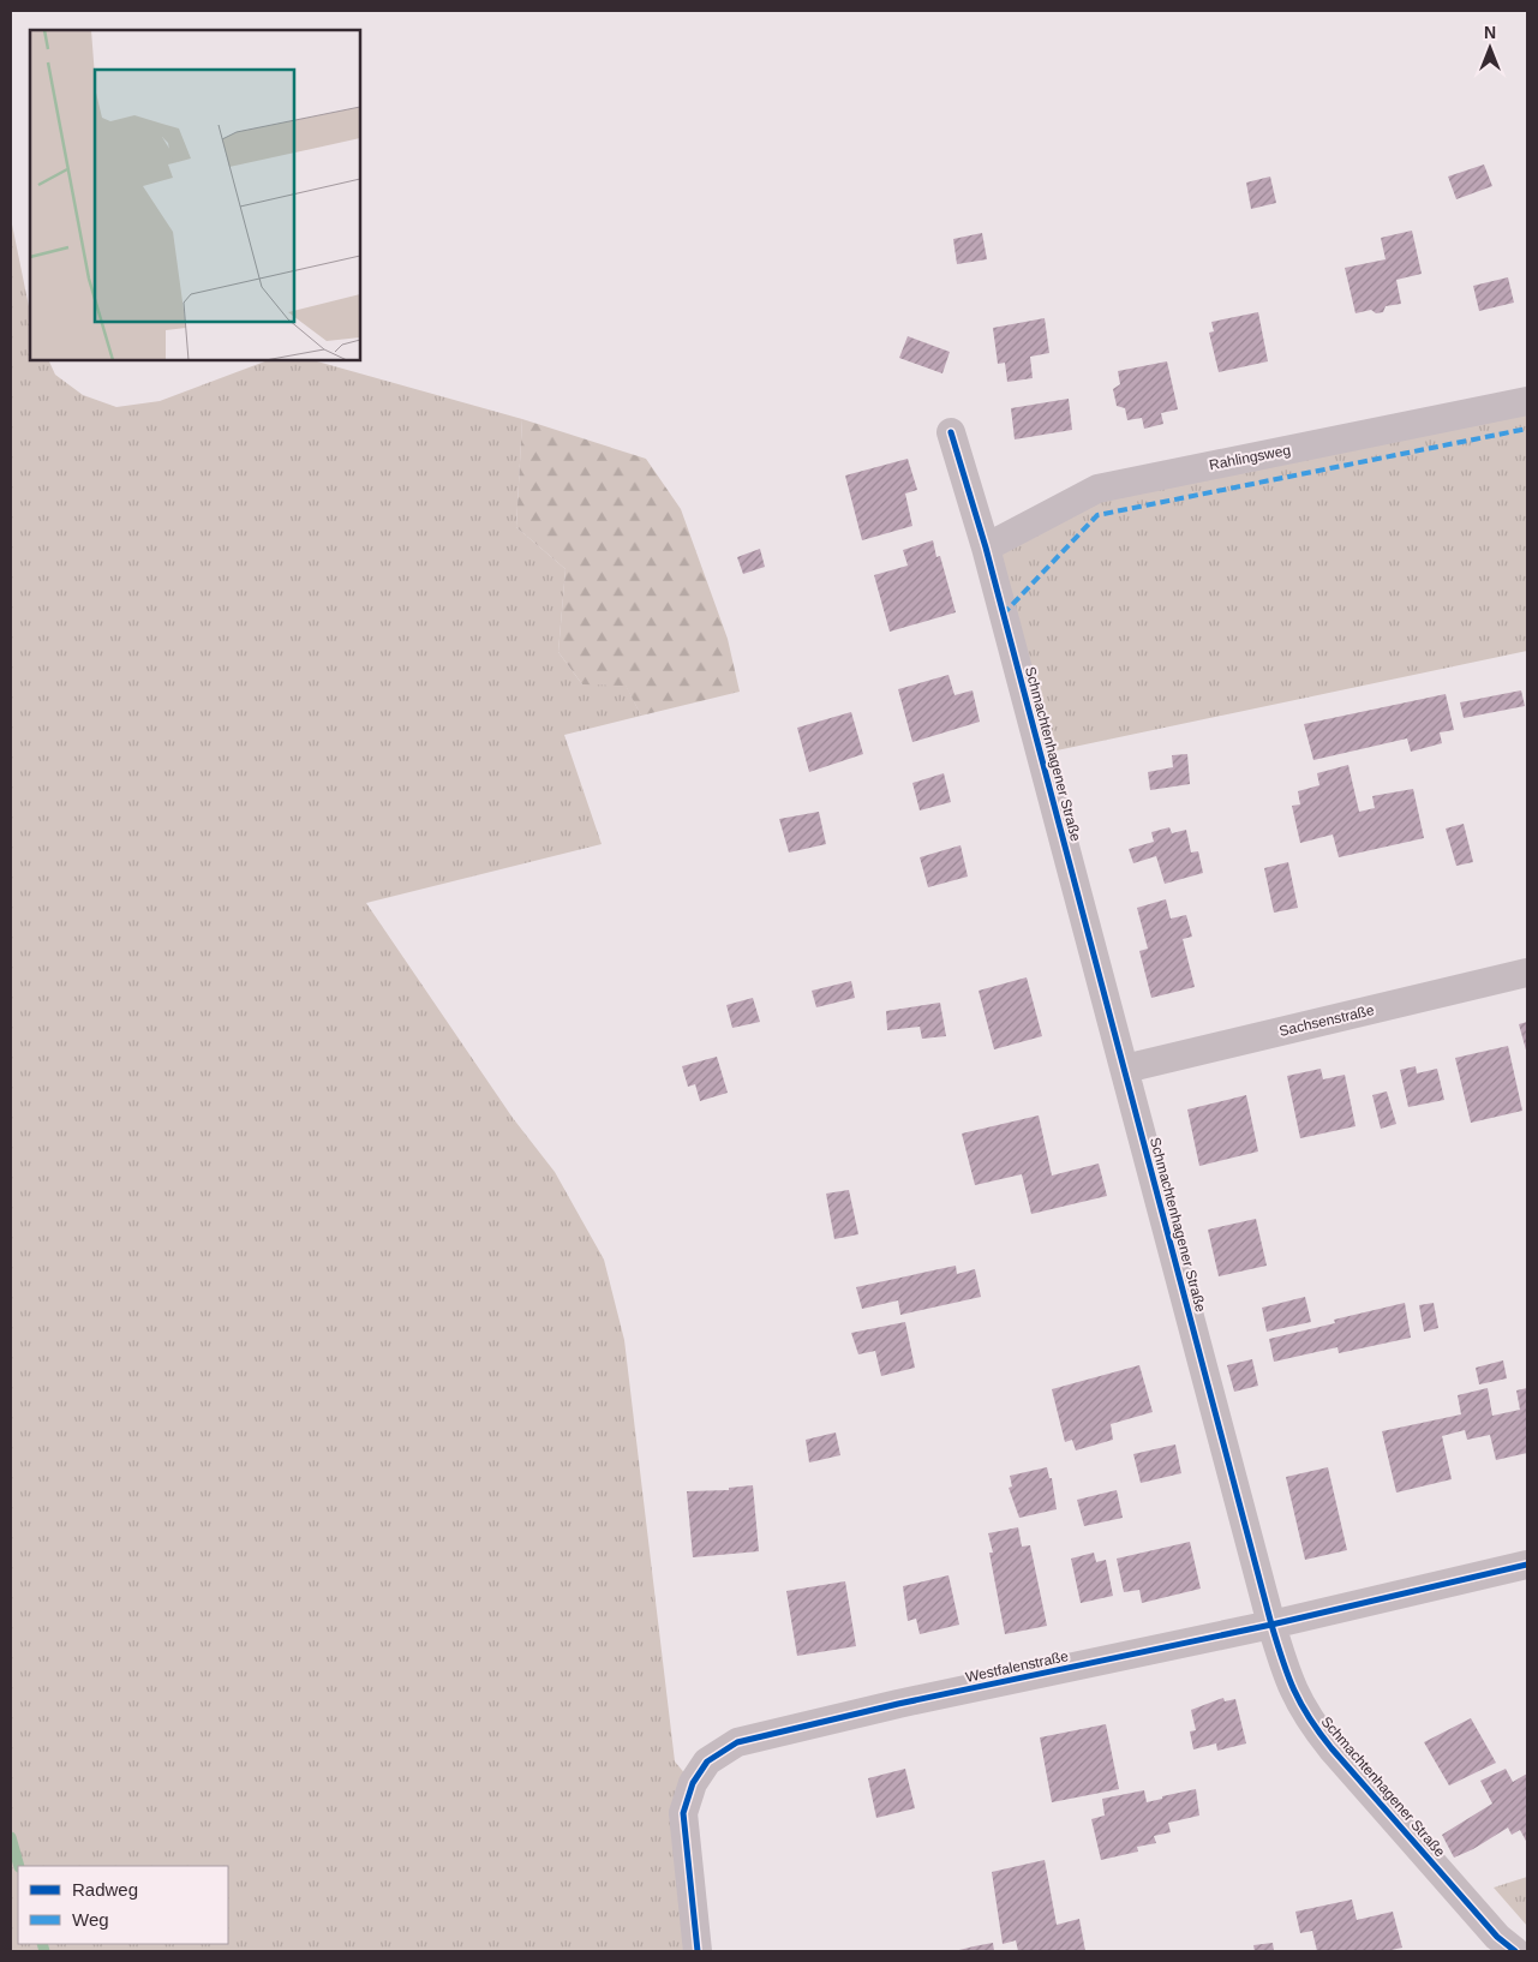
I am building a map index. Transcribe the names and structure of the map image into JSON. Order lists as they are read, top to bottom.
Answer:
{
  "streets": {
    "street": [
      "Rahlingsweg",
      "Schmachtenhagener Straße",
      "Sachsenstraße",
      "Westfalenstraße"
    ]
  },
  "crossings": [
    ["Rahlingsweg", "Schmachtenhagener Straße"],
    ["Schmachtenhagener Straße", "Sachsenstraße"],
    ["Schmachtenhagener Straße", "Westfalenstraße"]
  ],
  "legend": ["Radweg", "Weg"],
  "north": "top"
}
